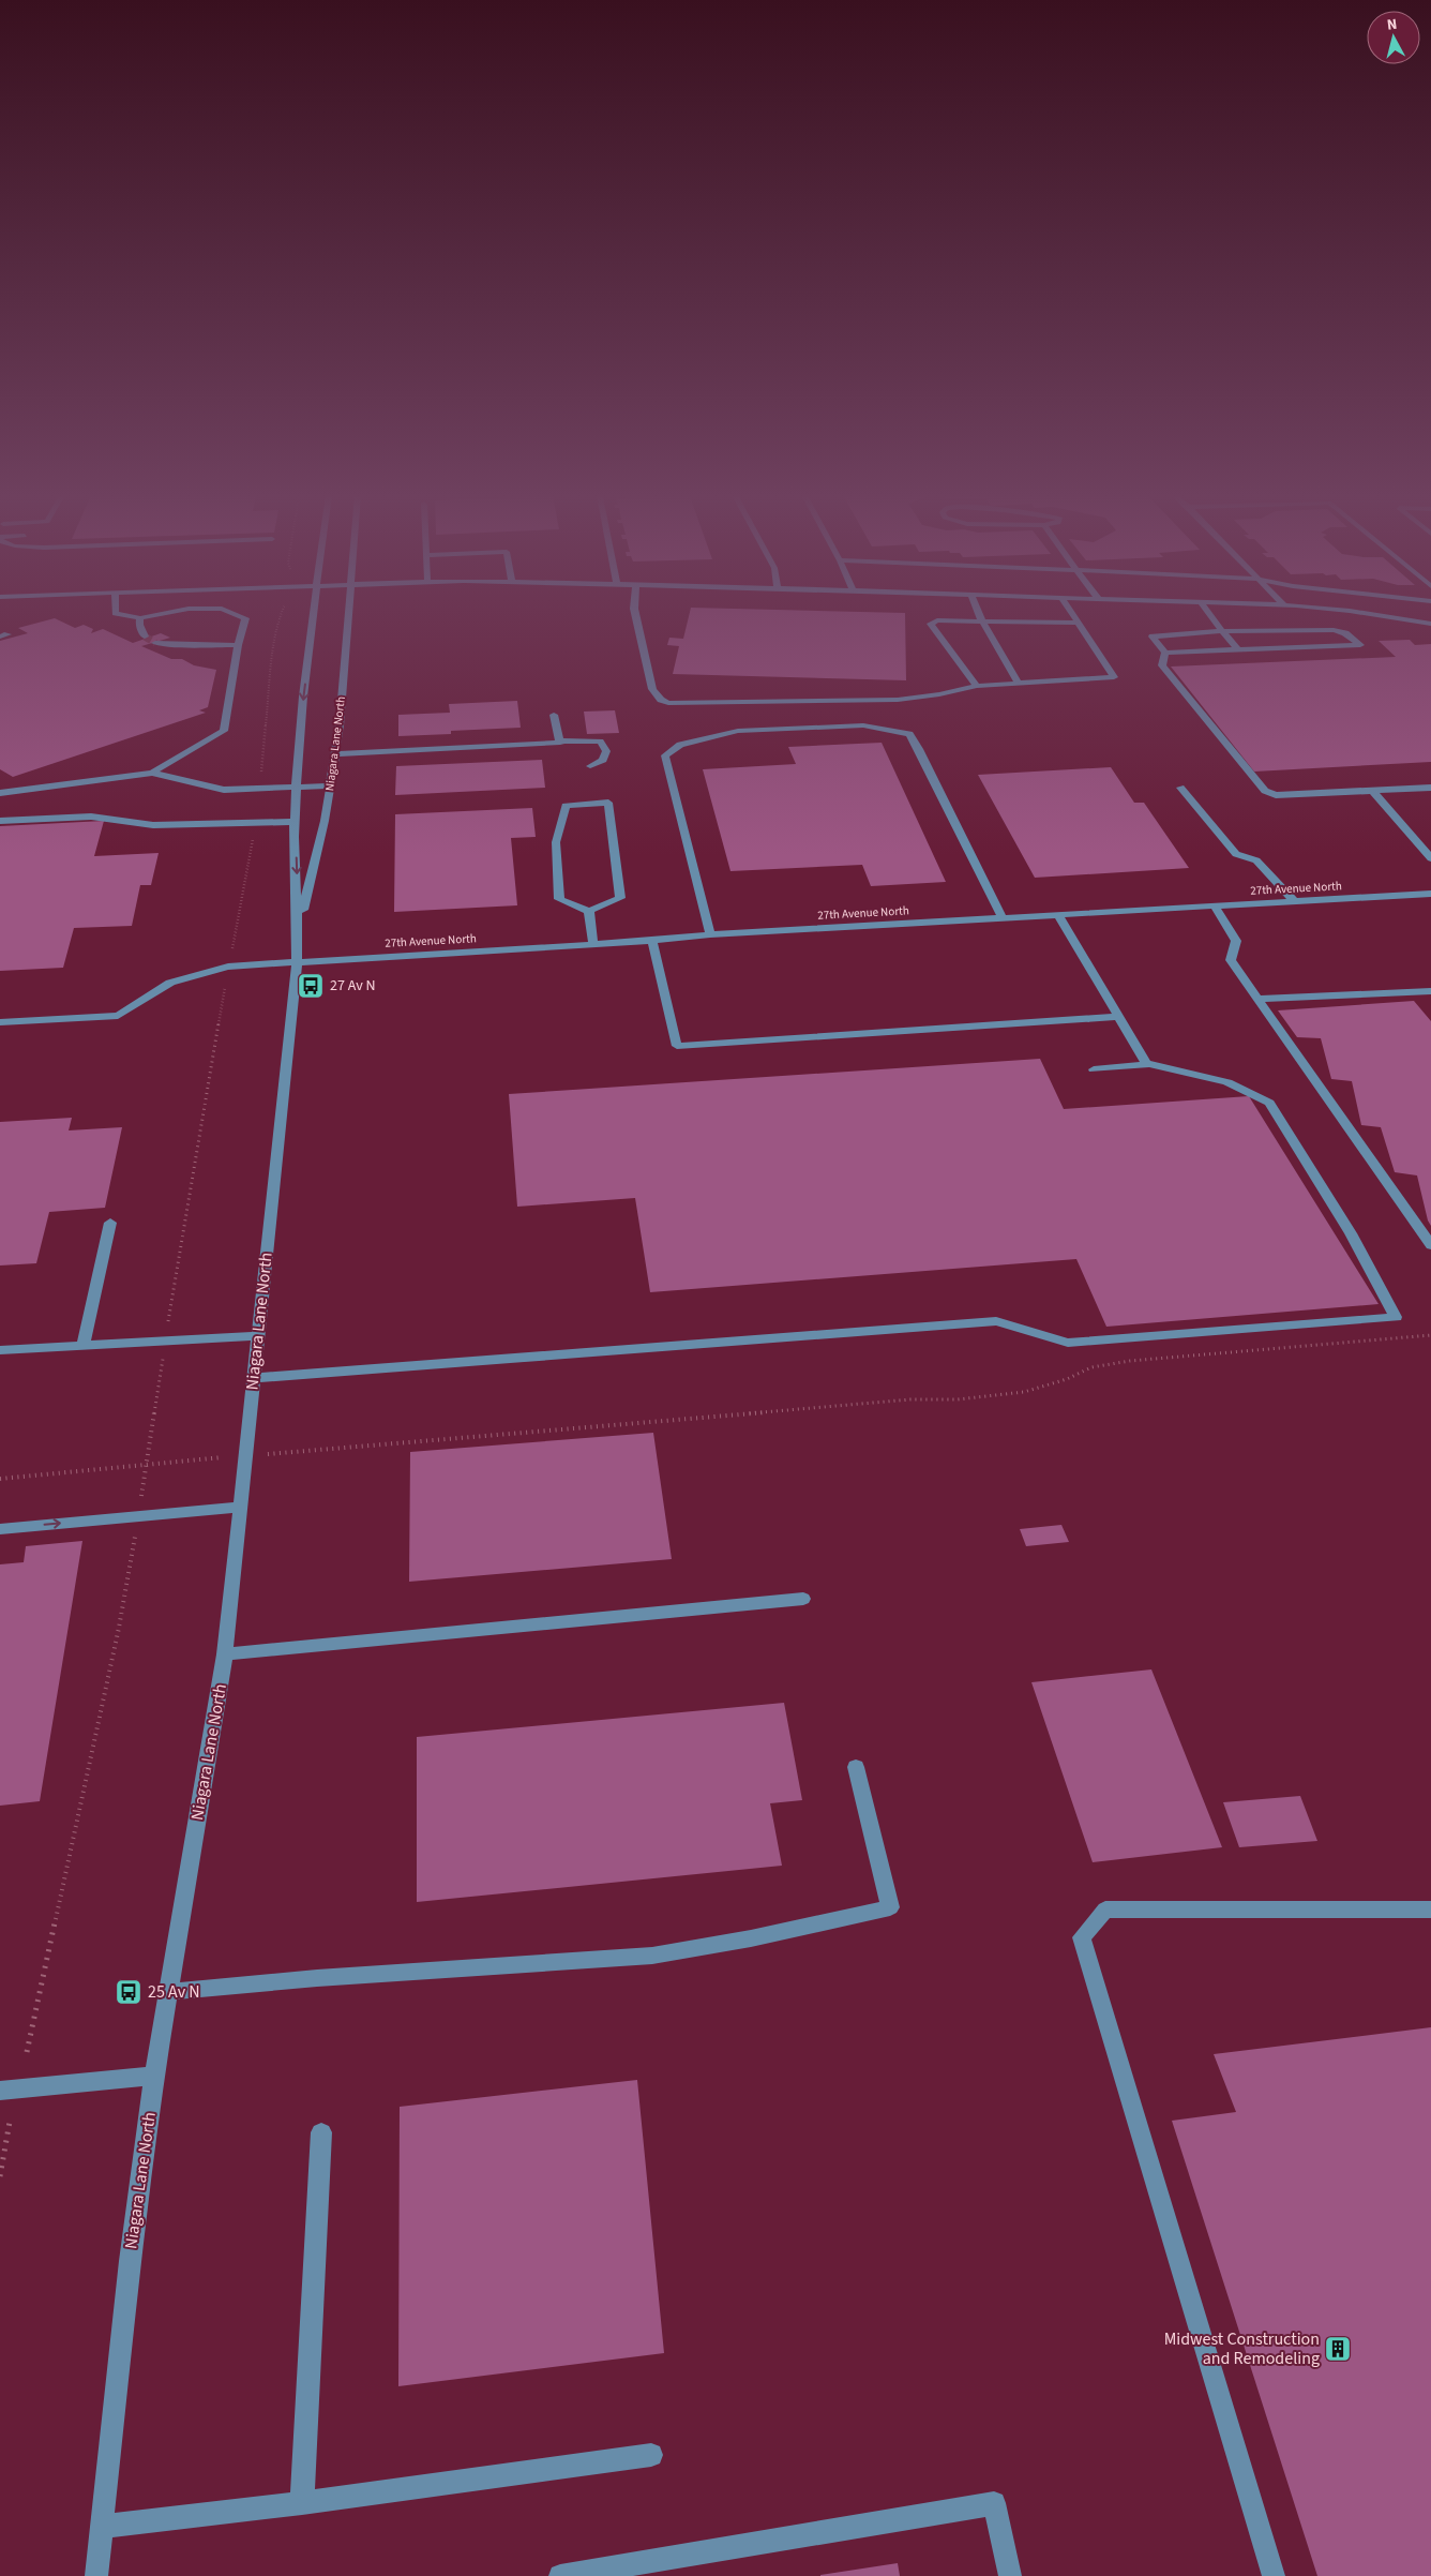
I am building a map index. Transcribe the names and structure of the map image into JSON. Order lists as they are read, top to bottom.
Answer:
{
  "streets": {
    "street": ["Niagara Lane North", "27th Avenue North"]
  },
  "crossings": [
    ["Niagara Lane North", "27th Avenue North"]
  ],
  "places": {
    "bus stop": ["27 Av N", "25 Av N"],
    "building": ["Midwest Construction and Remodeling"]
  },
  "north": "top"
}
